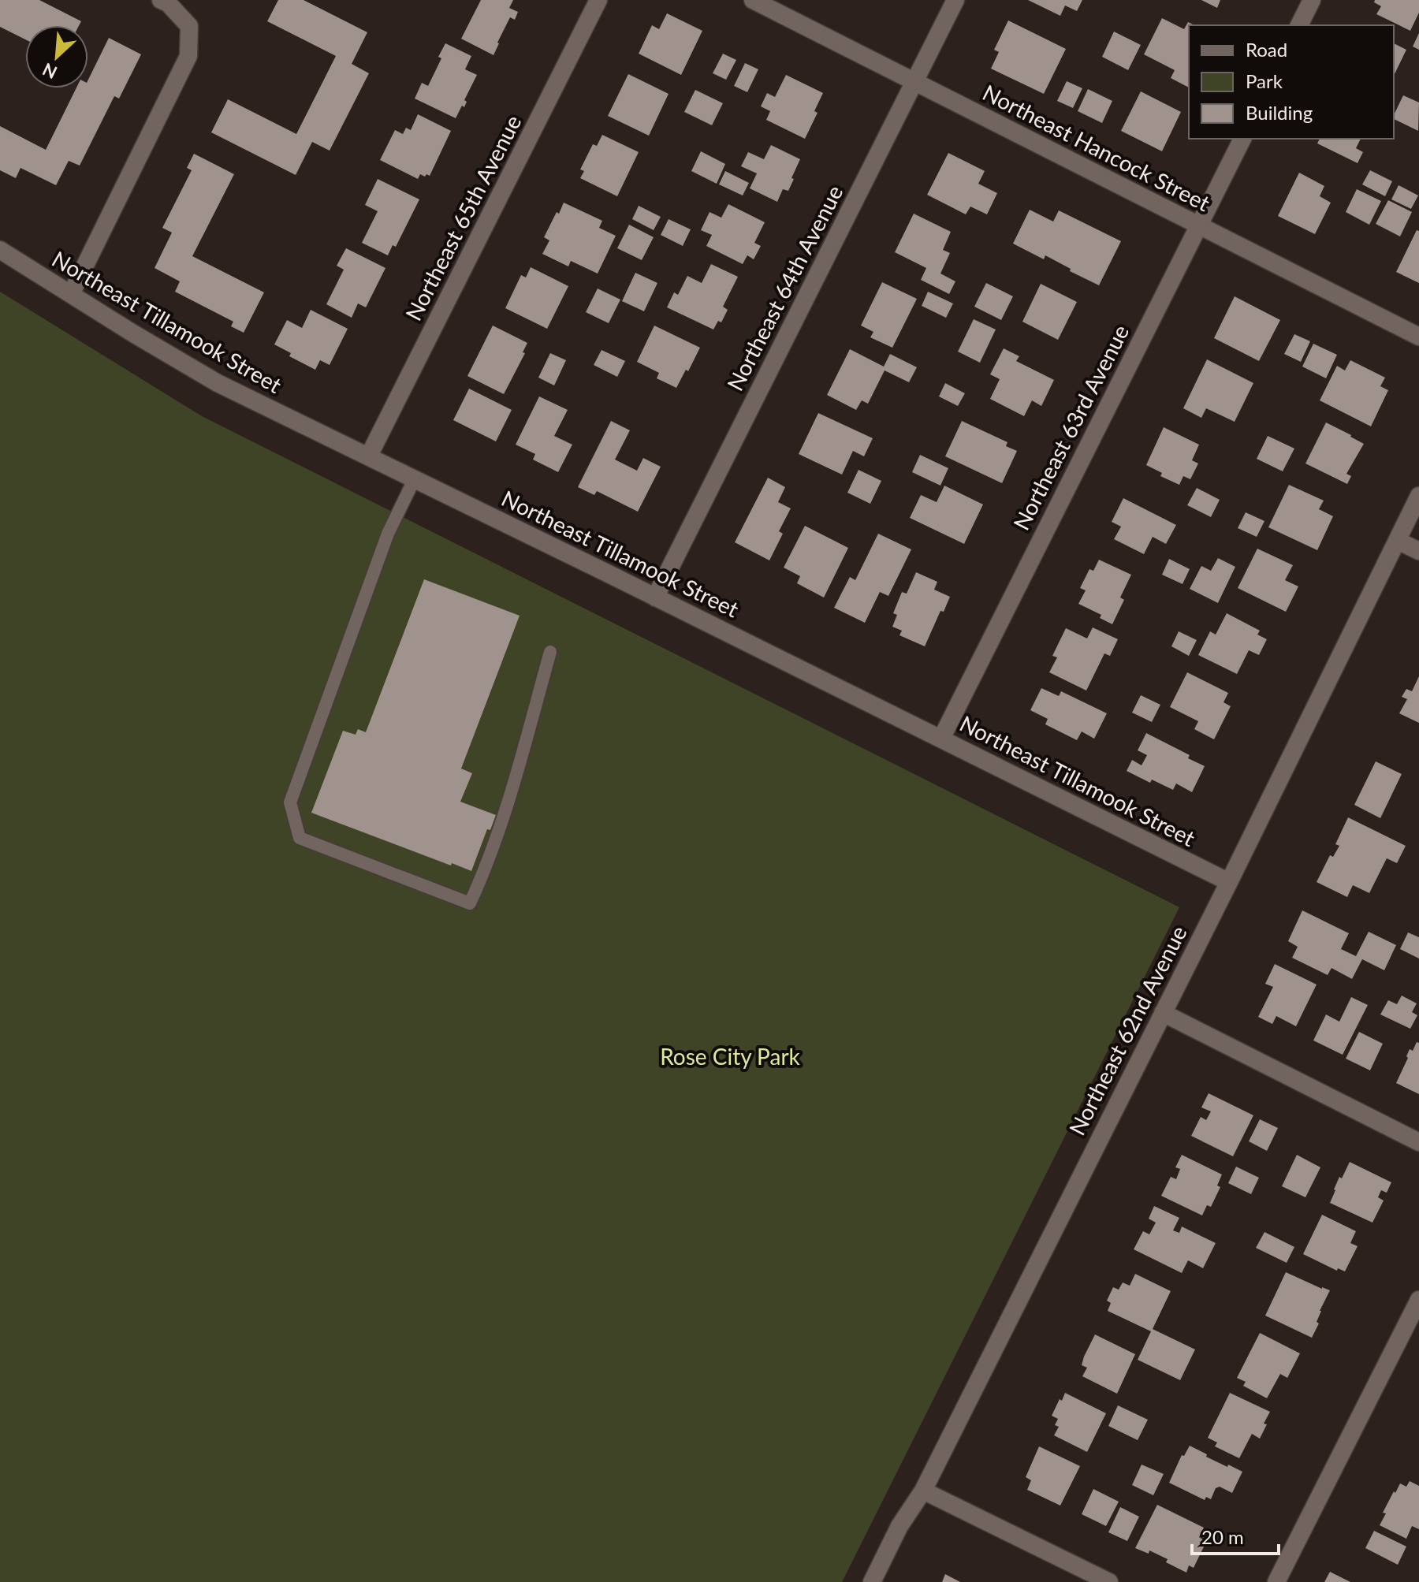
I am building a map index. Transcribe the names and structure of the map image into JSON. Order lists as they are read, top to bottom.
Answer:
{
  "streets": {
    "street": [
      "Northeast Hancock Street",
      "Northeast 65th Avenue",
      "Northeast 64th Avenue",
      "Northeast Tillamook Street",
      "Northeast 63rd Avenue",
      "Northeast 62nd Avenue"
    ]
  },
  "crossings": [
    ["Northeast Hancock Street", "Northeast 64th Avenue"],
    ["Northeast Hancock Street", "Northeast 63rd Avenue"],
    ["Northeast 65th Avenue", "Northeast Tillamook Street"],
    ["Northeast 64th Avenue", "Northeast Tillamook Street"],
    ["Northeast Tillamook Street", "Northeast 63rd Avenue"],
    ["Northeast Tillamook Street", "Northeast 62nd Avenue"]
  ],
  "parks": ["Rose City Park"],
  "legend": ["Road", "Park", "Building"],
  "scale_bar": "20 m",
  "north": "bottom left"
}
